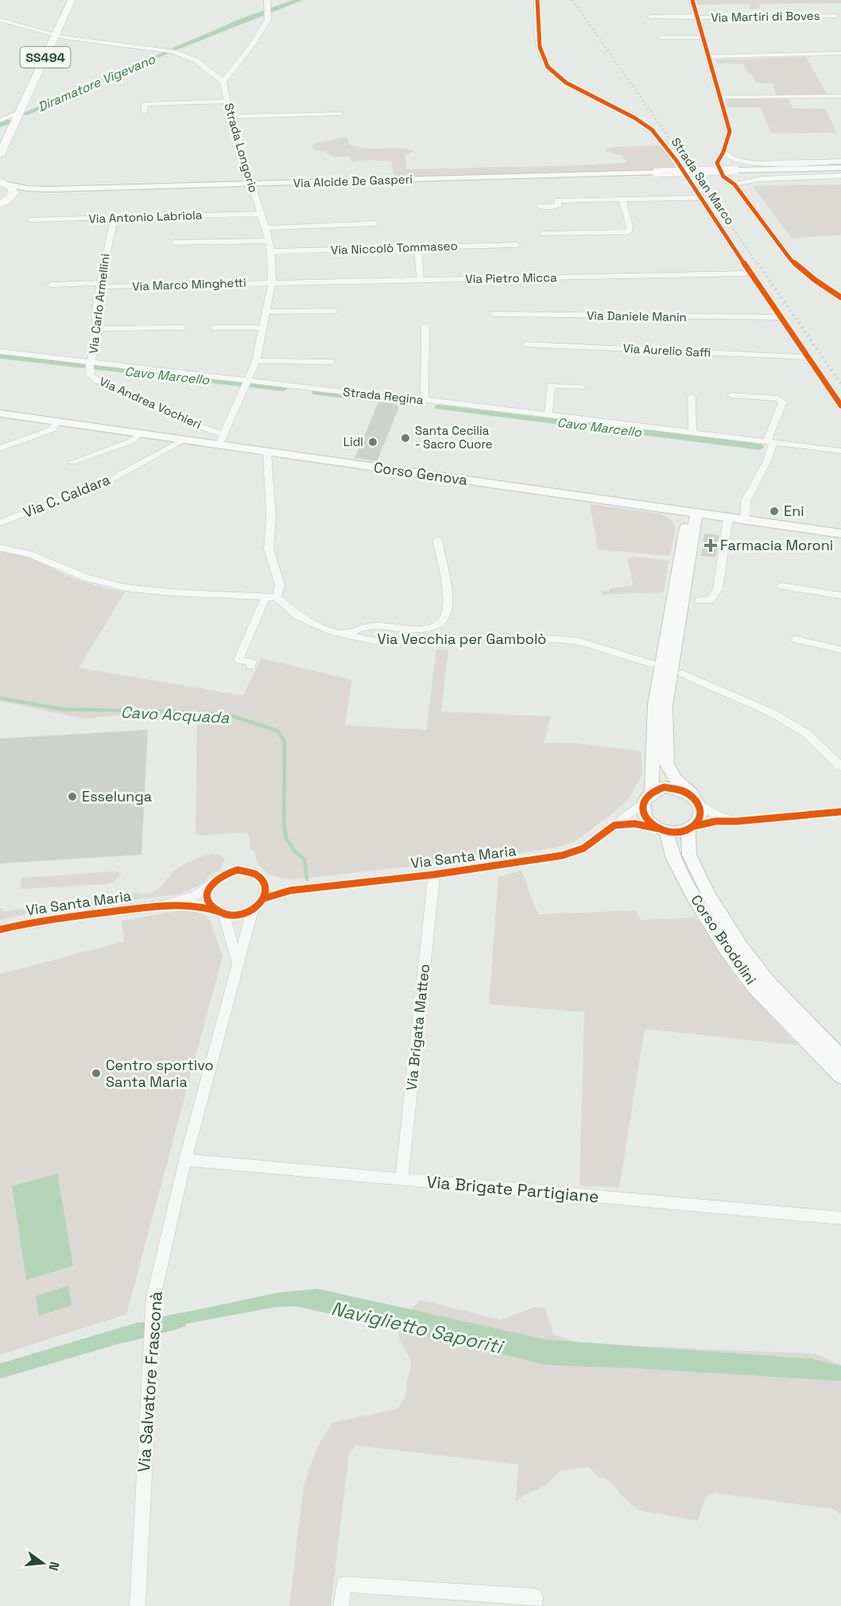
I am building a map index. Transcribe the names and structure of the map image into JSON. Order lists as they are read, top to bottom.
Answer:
{
  "streets": {
    "main road": [
      "SS494",
      "Via Alcide De Gasperi",
      "Corso Genova",
      "Corso Brodolini"
    ],
    "street": [
      "Via Martiri di Boves",
      "Strada Longorio",
      "Strada San Marco",
      "Via Antonio Labriola",
      "Via Niccolò Tommaseo",
      "Via Pietro Micca",
      "Via Marco Minghetti",
      "Via Carlo Armellini",
      "Via Daniele Manin",
      "Via Aurelio Saffi",
      "Strada Regina",
      "Via Andrea Vochieri",
      "Via C. Caldara",
      "Via Vecchia per Gambolò",
      "Via Santa Maria",
      "Via Brigata Matteo",
      "Via Brigate Partigiane",
      "Via Salvatore Frasconà"
    ]
  },
  "crossings": [
    ["Strada Longorio", "Via Alcide De Gasperi"],
    ["Strada Longorio", "Via Antonio Labriola"],
    ["Strada Longorio", "Via Niccolò Tommaseo"],
    ["Strada Longorio", "Via Pietro Micca"],
    ["Strada Longorio", "Via Marco Minghetti"],
    ["Strada Longorio", "Strada Regina"],
    ["Strada Longorio", "Via Andrea Vochieri"],
    ["Strada Longorio", "Corso Genova"],
    ["Strada San Marco", "Via Pietro Micca"],
    ["Strada San Marco", "Via Daniele Manin"],
    ["Strada San Marco", "Via Aurelio Saffi"],
    ["Via Antonio Labriola", "Via Carlo Armellini"],
    ["Via Pietro Micca", "Via Marco Minghetti"],
    ["Via Marco Minghetti", "Via Carlo Armellini"],
    ["Via Carlo Armellini", "Strada Regina"],
    ["Via Carlo Armellini", "Via Andrea Vochieri"],
    ["Strada Regina", "Via Andrea Vochieri"],
    ["Via Andrea Vochieri", "Corso Genova"],
    ["Corso Genova", "Via C. Caldara"],
    ["Via Santa Maria", "Corso Brodolini"],
    ["Via Santa Maria", "Via Brigata Matteo"],
    ["Via Brigata Matteo", "Via Brigate Partigiane"],
    ["Via Brigate Partigiane", "Via Salvatore Frasconà"]
  ],
  "water": [
    "Diramatore Vigevano",
    "Cavo Marcello",
    "Cavo Acquada",
    "Naviglietto Saporiti"
  ],
  "places": {
    "other": [
      "Santa Cecilia - Sacro Cuore",
      "Lidl",
      "Eni",
      "Esselunga",
      "Centro sportivo Santa Maria"
    ],
    "health": ["Farmacia Moroni"]
  },
  "north": "right"
}
